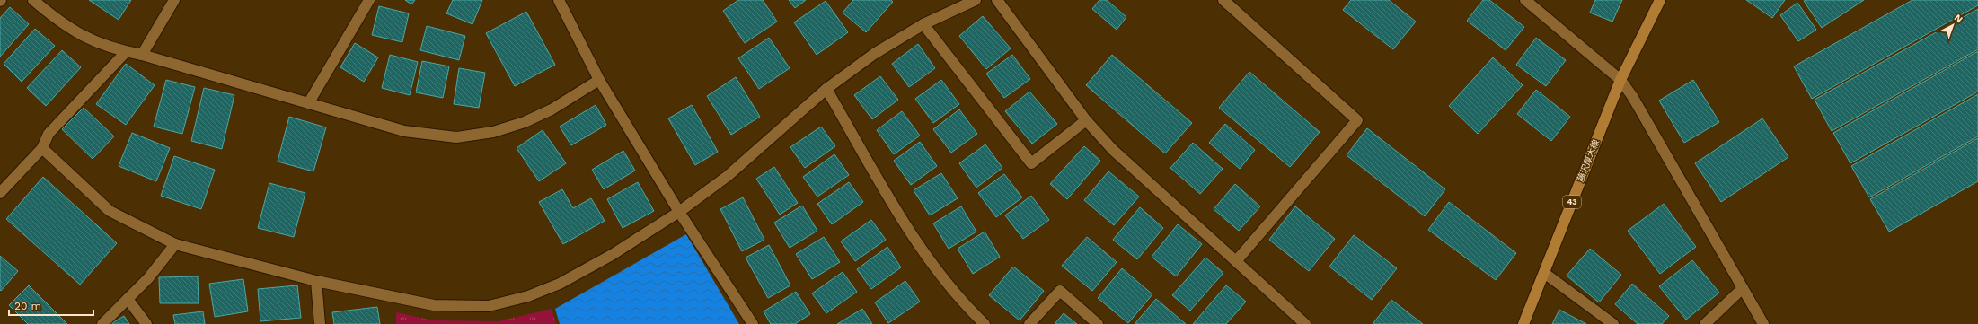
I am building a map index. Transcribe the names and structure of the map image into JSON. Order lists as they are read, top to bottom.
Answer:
{
  "streets": {
    "main road": ["藤沢厚木線", "43"]
  },
  "scale_bar": "20 m",
  "north": "top right"
}
